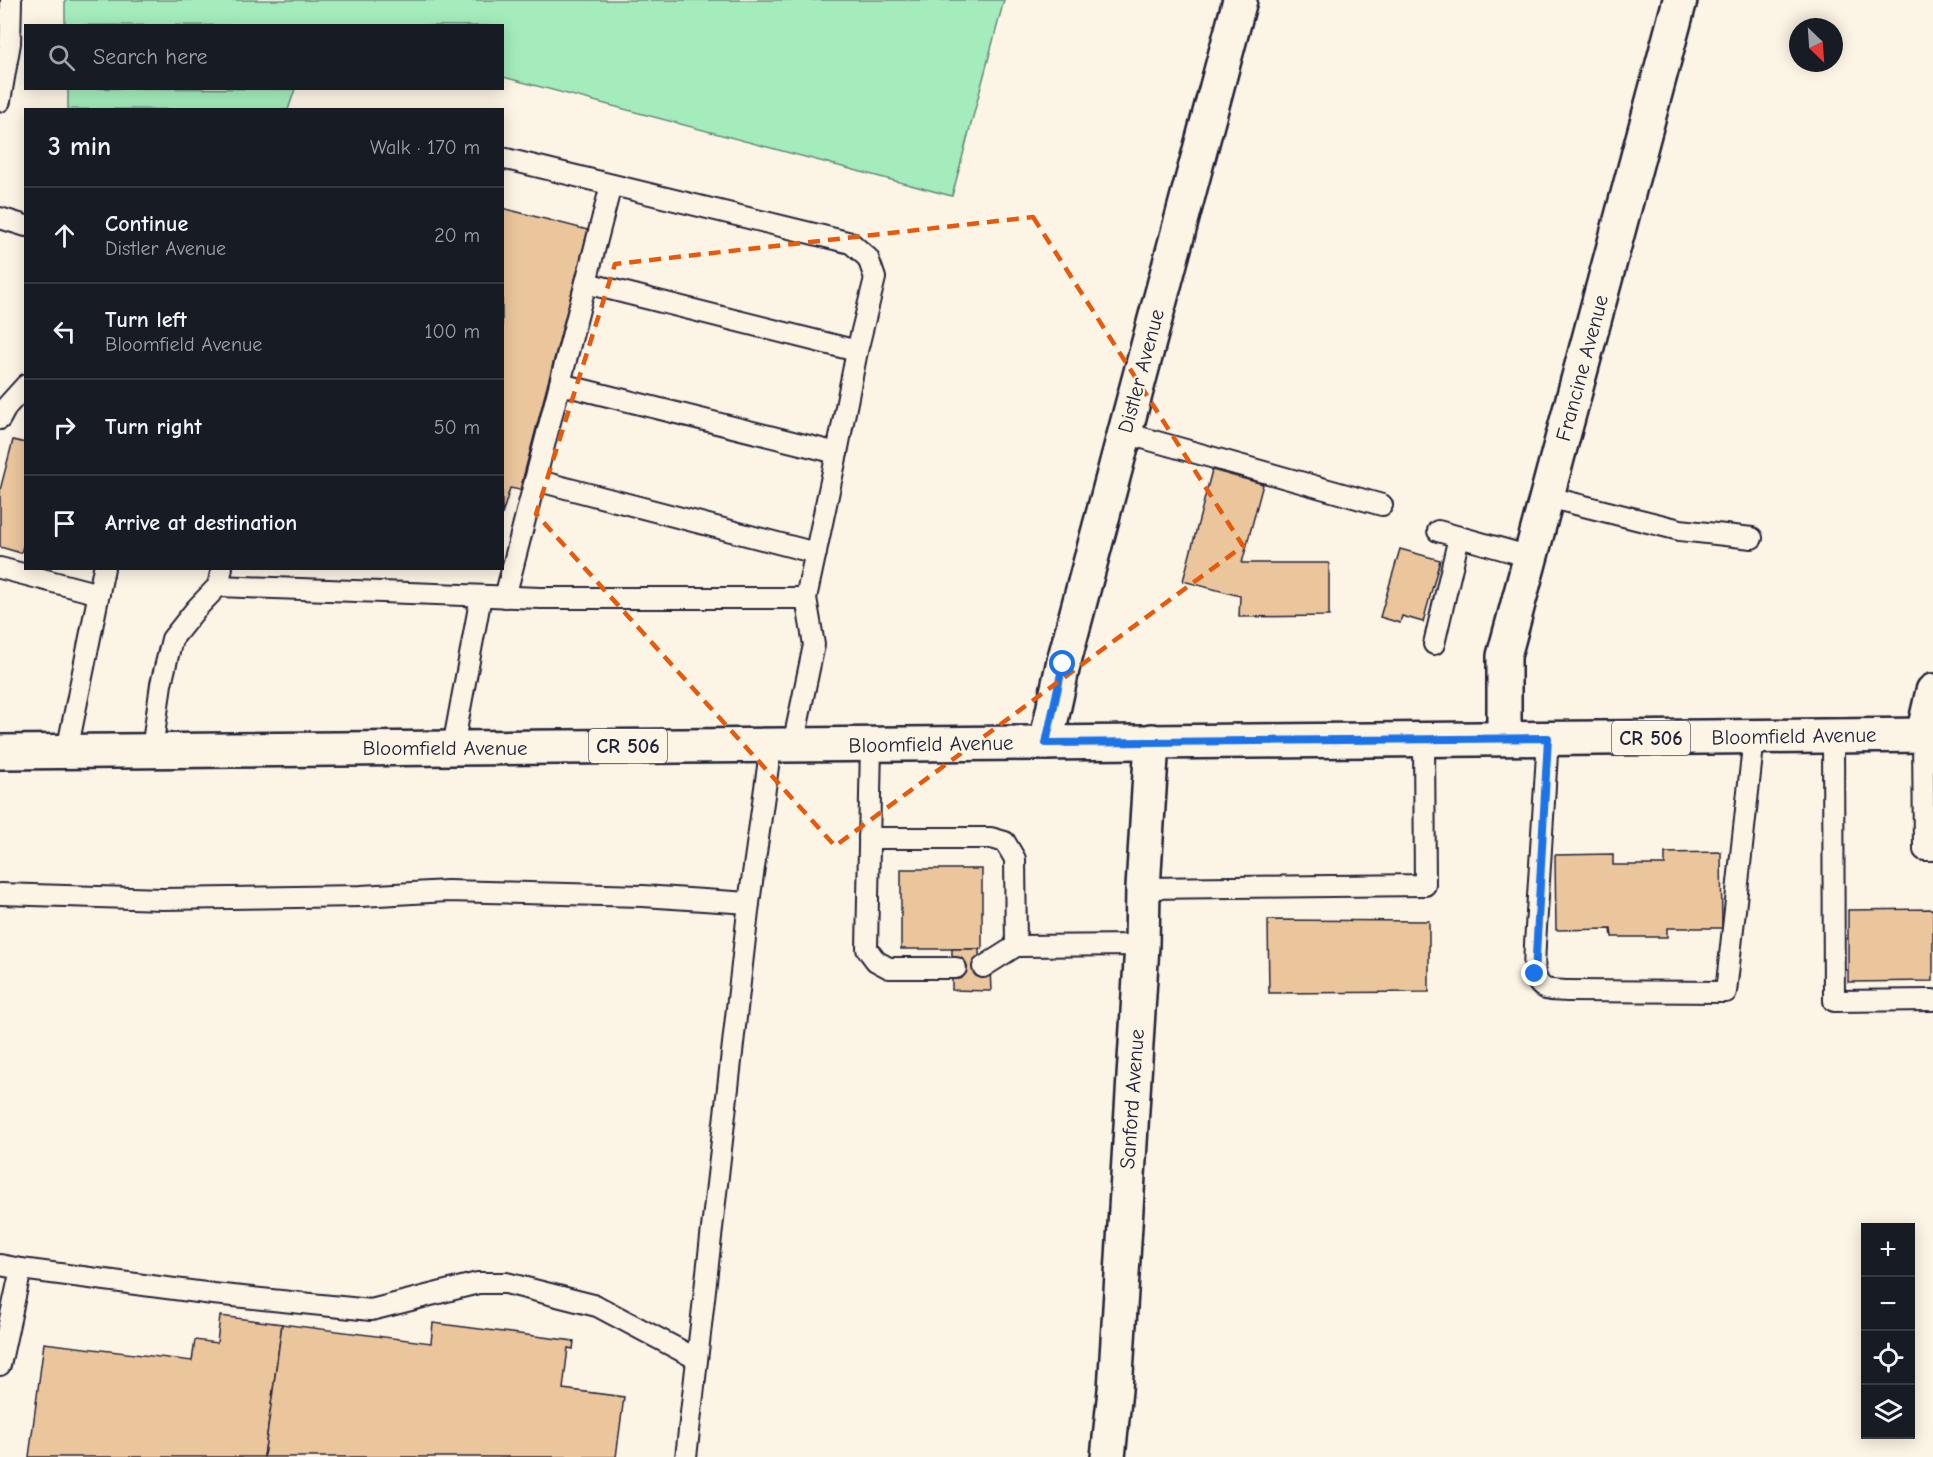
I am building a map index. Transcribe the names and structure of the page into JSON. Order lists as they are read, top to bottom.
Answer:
{
  "streets": {
    "street": [
      "Francine Avenue",
      "Distler Avenue",
      "Bloomfield Avenue",
      "CR 506",
      "Sanford Avenue"
    ]
  },
  "crossings": [
    ["Francine Avenue", "Bloomfield Avenue"],
    ["Distler Avenue", "Bloomfield Avenue"],
    ["Bloomfield Avenue", "Sanford Avenue"]
  ],
  "north": "bottom right",
  "page": {
    "search": "Search here",
    "heading": ["3 min", "Walk · 170 m"],
    "list": [
      ["Continue", "Distler Avenue", "20 m"],
      ["Turn left", "Bloomfield Avenue", "100 m"],
      ["Turn right", "50 m"],
      "Arrive at destination"
    ],
    "map_buttons": ["+", "−"]
  }
}
